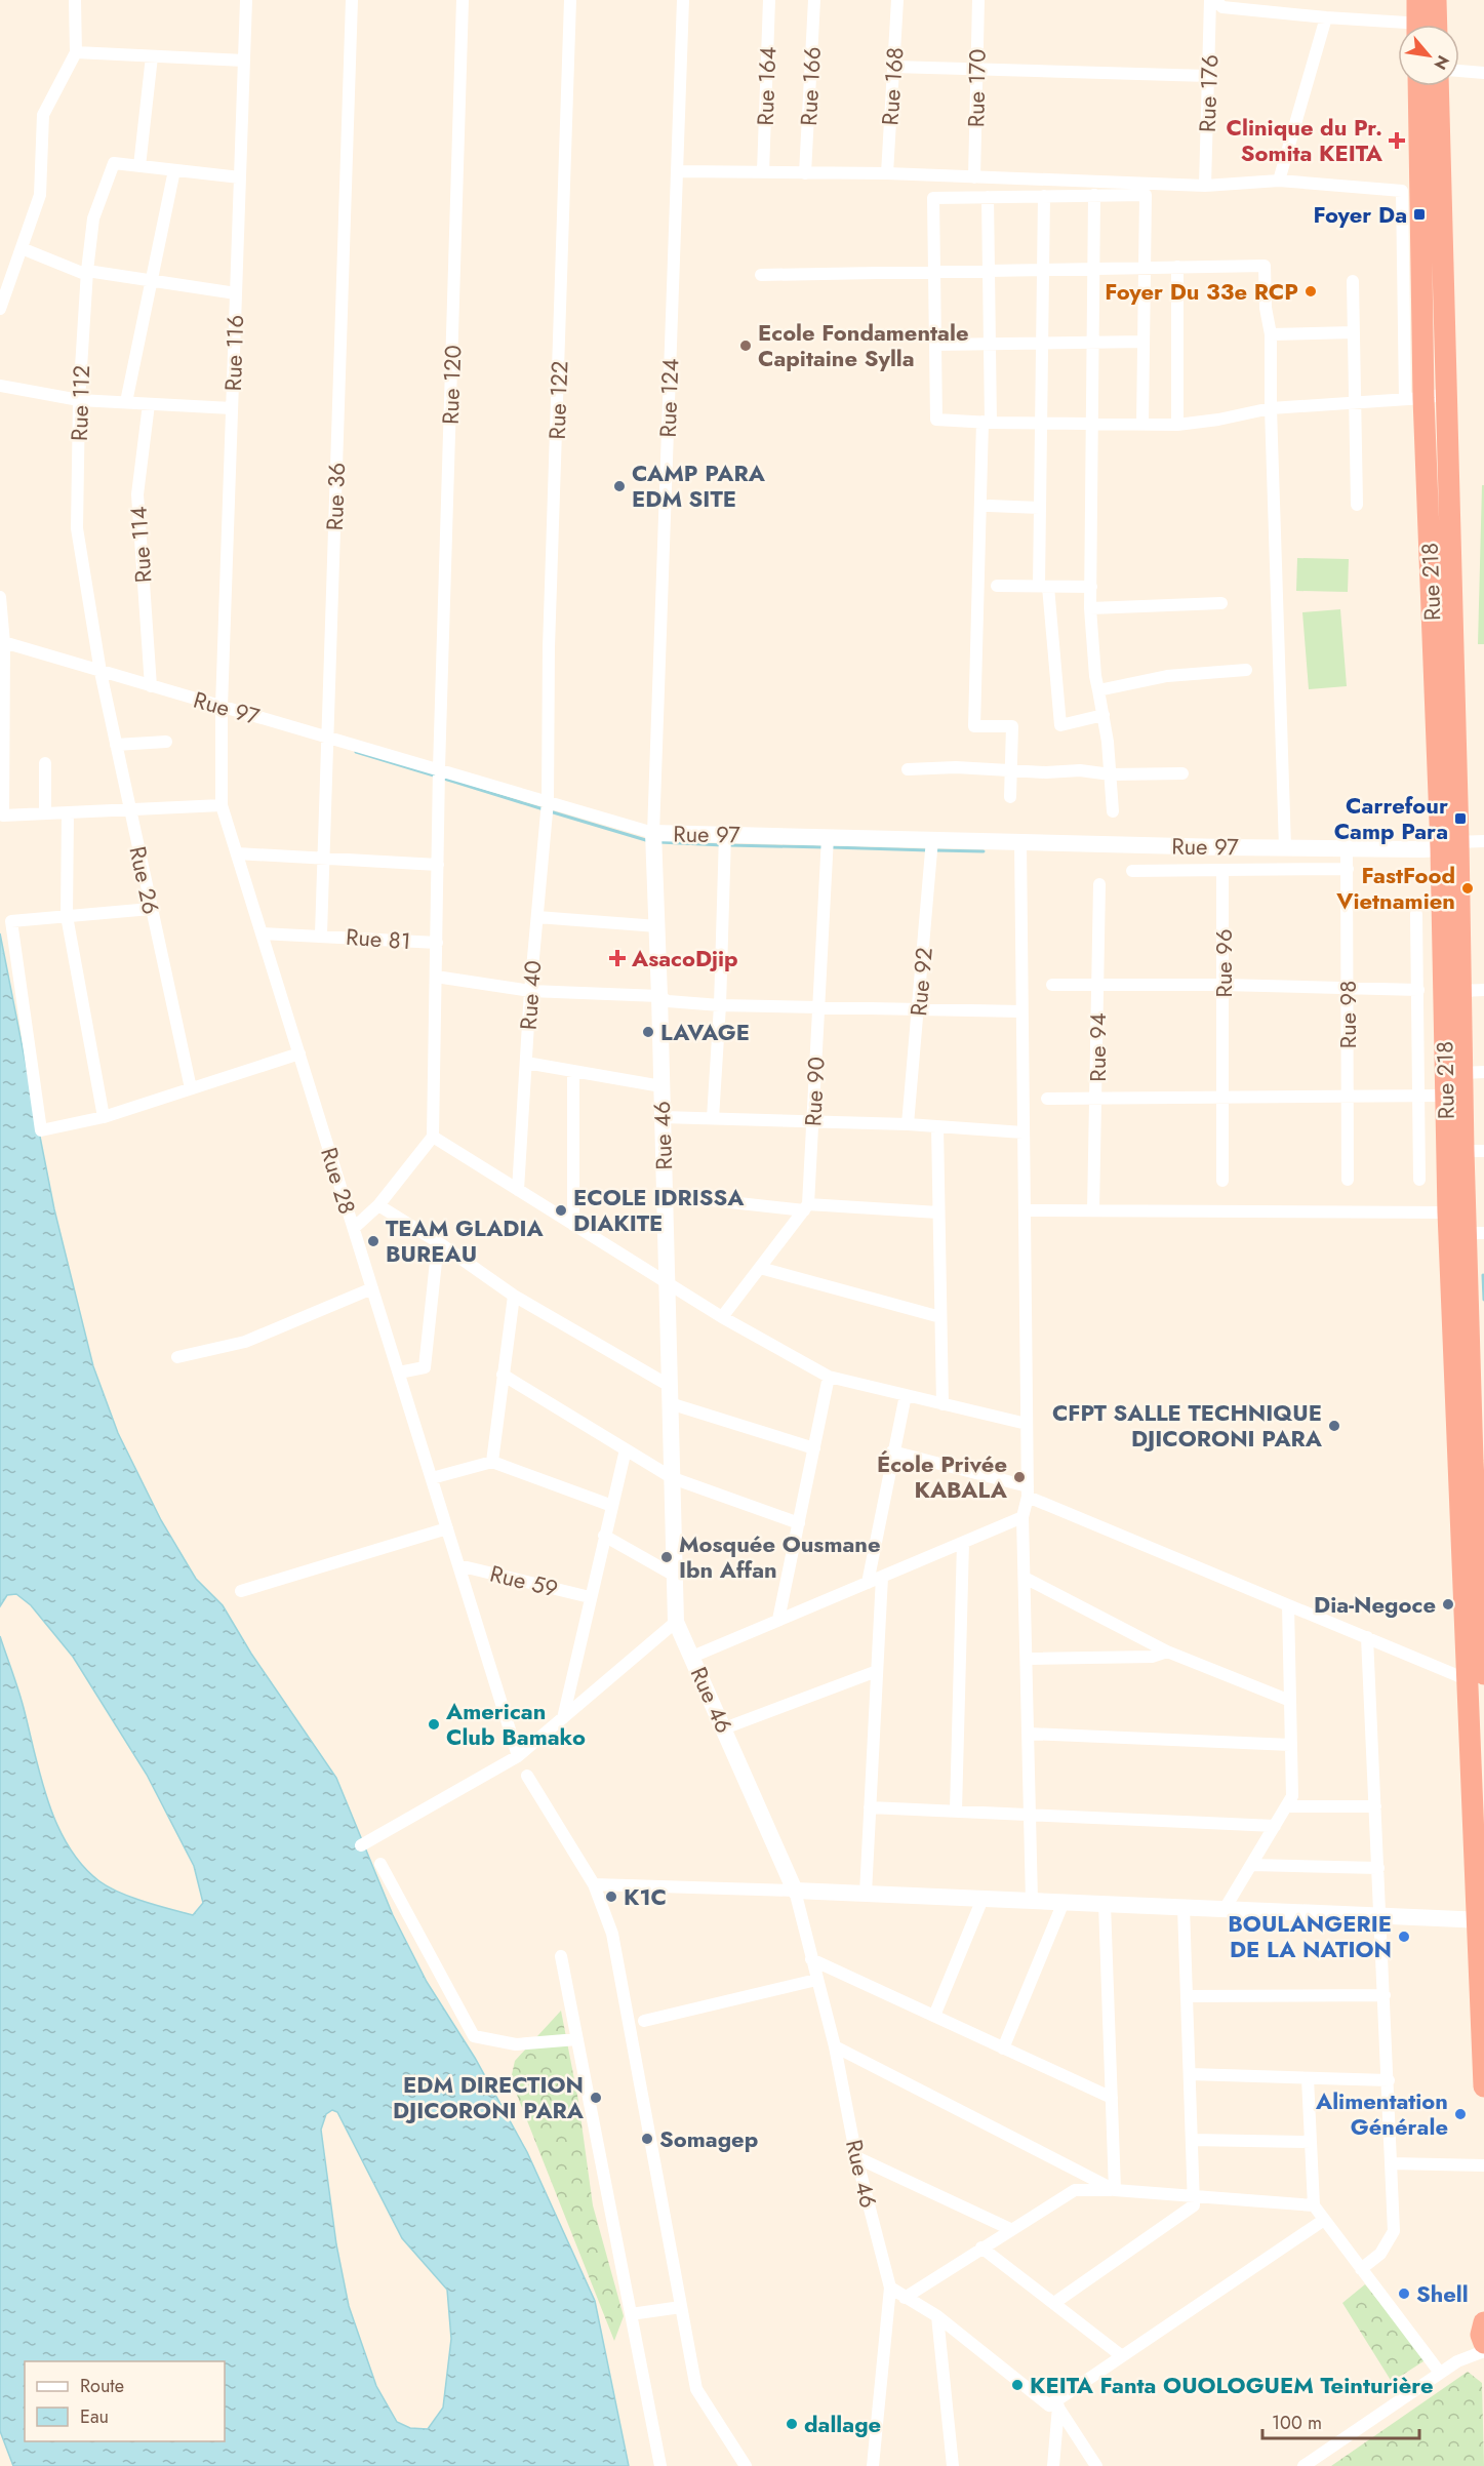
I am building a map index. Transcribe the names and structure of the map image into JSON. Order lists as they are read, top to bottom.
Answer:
{
  "streets": {
    "highway": ["Rue 218"],
    "street": [
      "Rue 164",
      "Rue 166",
      "Rue 168",
      "Rue 170",
      "Rue 176",
      "Rue 116",
      "Rue 120",
      "Rue 124",
      "Rue 122",
      "Rue 112",
      "Rue 36",
      "Rue 114",
      "Rue 97",
      "Rue 26",
      "Rue 81",
      "Rue 96",
      "Rue 92",
      "Rue 40",
      "Rue 98",
      "Rue 94",
      "Rue 90",
      "Rue 46",
      "Rue 28",
      "Rue 59"
    ]
  },
  "crossings": [
    ["Rue 116", "Rue 112"],
    ["Rue 116", "Rue 97"],
    ["Rue 116", "Rue 28"],
    ["Rue 120", "Rue 97"],
    ["Rue 120", "Rue 81"],
    ["Rue 124", "Rue 97"],
    ["Rue 124", "Rue 46"],
    ["Rue 122", "Rue 97"],
    ["Rue 122", "Rue 40"],
    ["Rue 112", "Rue 97"],
    ["Rue 112", "Rue 26"],
    ["Rue 36", "Rue 97"],
    ["Rue 36", "Rue 81"],
    ["Rue 114", "Rue 97"],
    ["Rue 218", "Rue 97"],
    ["Rue 97", "Rue 26"],
    ["Rue 97", "Rue 92"],
    ["Rue 97", "Rue 40"],
    ["Rue 97", "Rue 98"],
    ["Rue 97", "Rue 90"],
    ["Rue 97", "Rue 46"],
    ["Rue 97", "Rue 28"],
    ["Rue 28", "Rue 59"]
  ],
  "places": {
    "health": ["Clinique du Pr. Somita KEITA", "AsacoDjip"],
    "transit": ["Foyer Da", "Carrefour Camp Para"],
    "other": [
      "Foyer Du 33e RCP",
      "Ecole Fondamentale Capitaine Sylla",
      "CAMP PARA EDM SITE",
      "FastFood Vietnamien",
      "LAVAGE",
      "ECOLE IDRISSA DIAKITE",
      "TEAM GLADIA BUREAU",
      "CFPT SALLE TECHNIQUE DJICORONI PARA",
      "École Privée KABALA",
      "Mosquée Ousmane Ibn Affan",
      "Dia-Negoce",
      "American Club Bamako",
      "K1C",
      "BOULANGERIE DE LA NATION",
      "EDM DIRECTION DJICORONI PARA",
      "Alimentation Générale",
      "Somagep",
      "Shell",
      "KEITA Fanta OUOLOGUEM Teinturière",
      "dallage"
    ]
  },
  "legend": ["Route", "Eau"],
  "scale_bar": "100 m",
  "north": "bottom right"
}
